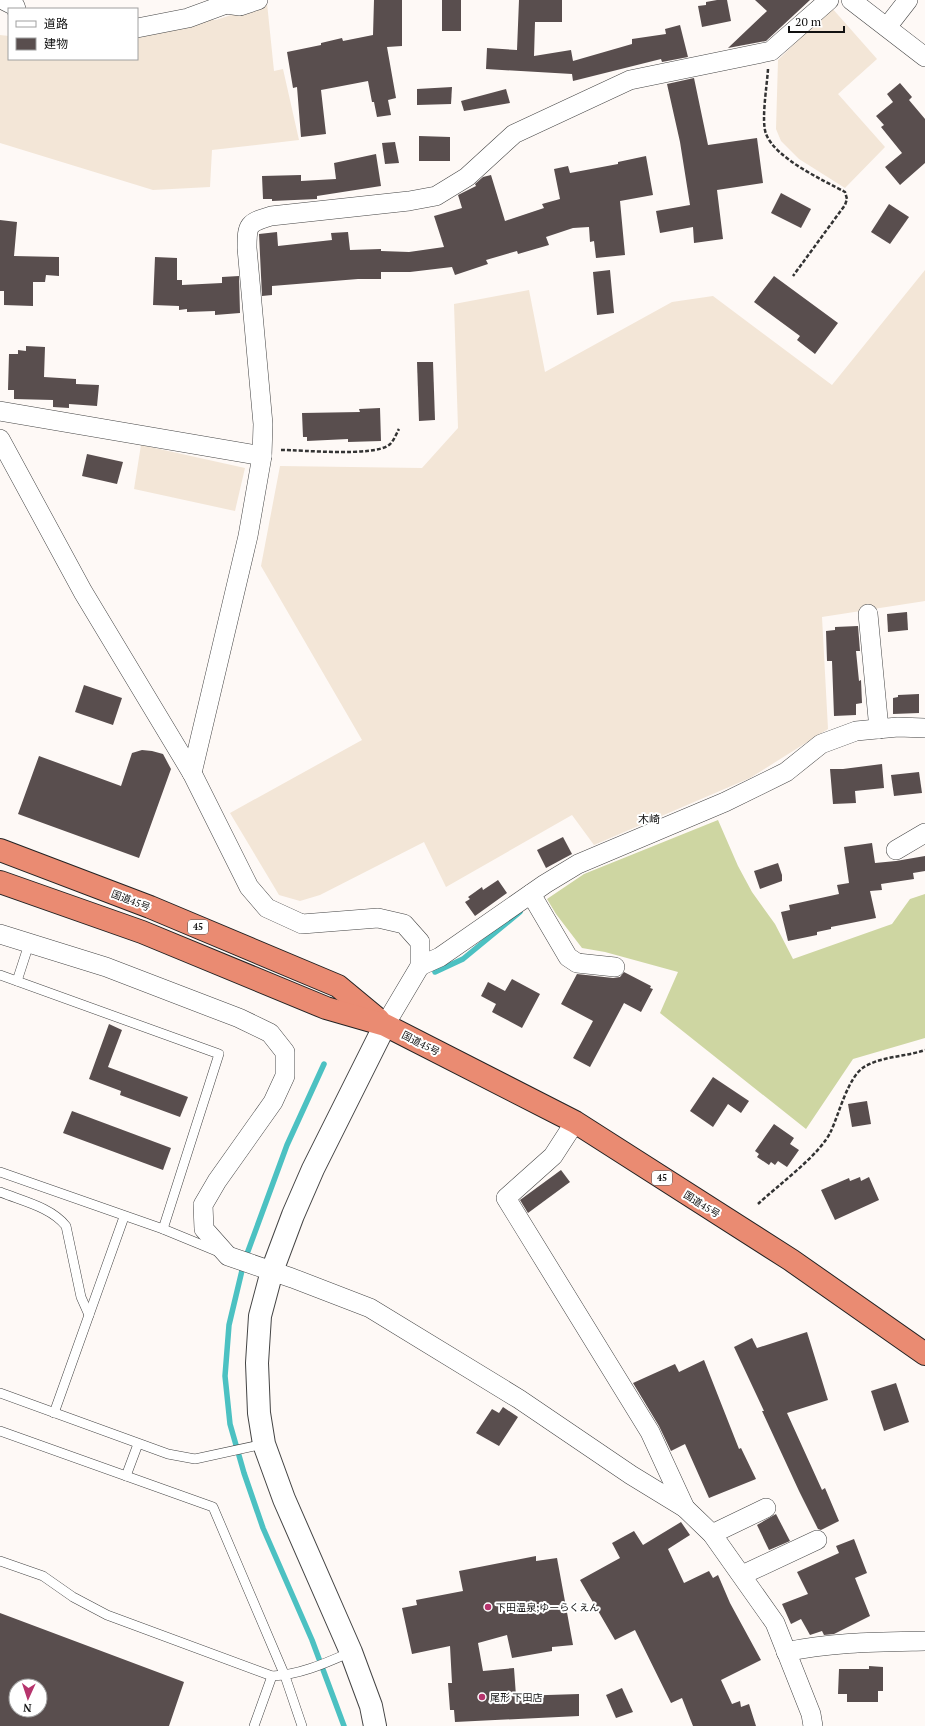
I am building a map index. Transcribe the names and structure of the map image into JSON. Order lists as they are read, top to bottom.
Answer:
{
  "streets": {
    "highway": ["国道45号", "45"]
  },
  "districts": ["木崎"],
  "places": ["下田温泉;ゆーらくえん", "尾形 下田店"],
  "legend": ["道路", "建物"],
  "scale_bar": "20 m",
  "north": "bottom"
}
